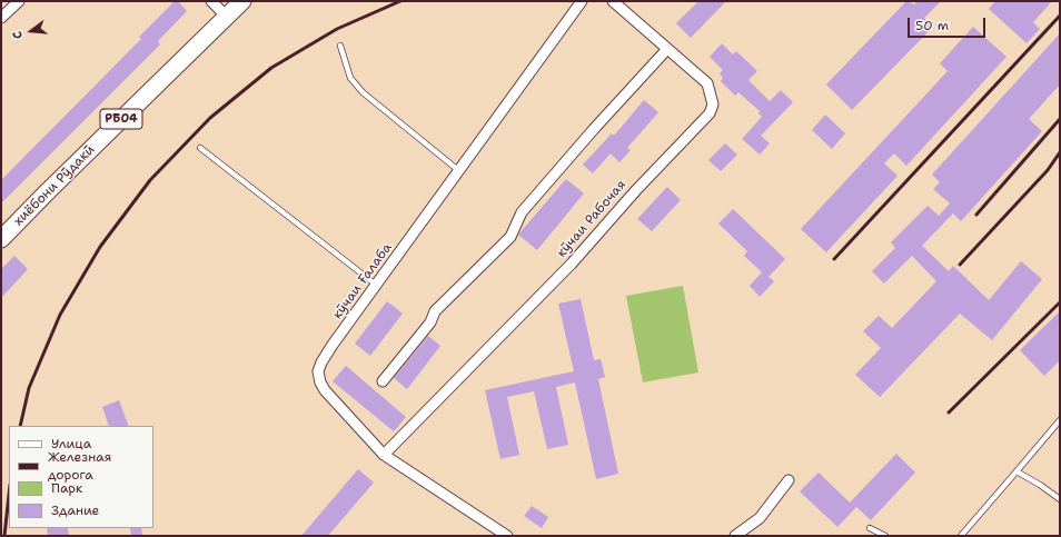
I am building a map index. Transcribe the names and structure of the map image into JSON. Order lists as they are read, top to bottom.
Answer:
{
  "streets": {
    "main road": ["РБ04", "хиёбони Рӯдакӣ"],
    "street": ["кӯчаи Рабочая", "кӯчаи Ғалаба"]
  },
  "crossings": [
    ["кӯчаи Рабочая", "кӯчаи Ғалаба"]
  ],
  "legend": [
    "Улица",
    "Железная дорога",
    "Парк",
    "Здание"
  ],
  "scale_bar": "50 m",
  "north": "left"
}
